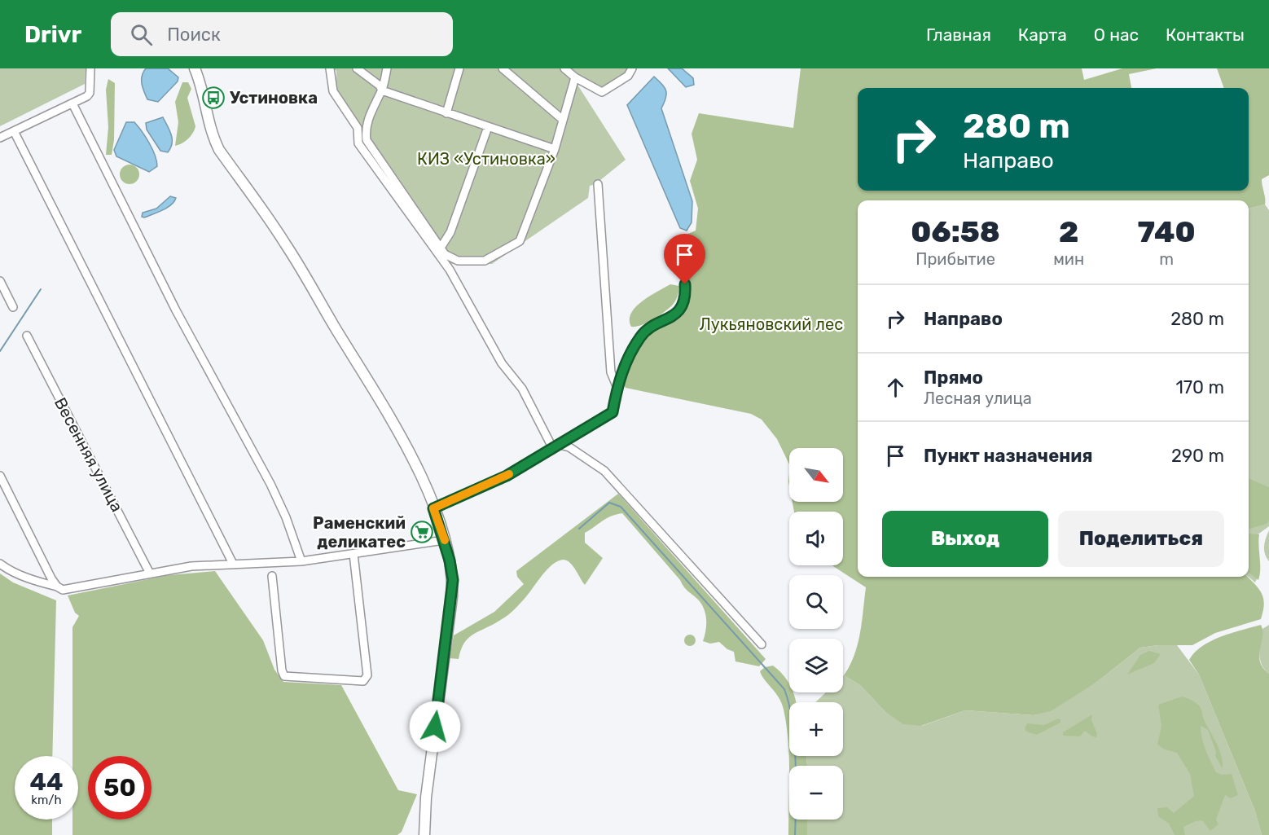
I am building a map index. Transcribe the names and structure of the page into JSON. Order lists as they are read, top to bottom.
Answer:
{
  "streets": {
    "street": ["Весенняя улица"]
  },
  "parks": ["КИЗ «Устиновка»", "Лукьяновский лес"],
  "places": {
    "bus stop": ["Устиновка"],
    "supermarket": ["Раменский деликатес"]
  },
  "north": "bottom right",
  "page": {
    "header": "Drivr",
    "search": "Поиск",
    "nav": [
      "Главная",
      "Карта",
      "О нас",
      "Контакты"
    ],
    "turn": ["280 m", "Направо"],
    "eta": [
      "06:58",
      "Прибытие",
      "2",
      "мин",
      "740",
      "m"
    ],
    "list": [
      {
        "name": "Направо",
        "value": "280 m"
      },
      {
        "name": "Прямо",
        "note": "Лесная улица",
        "value": "170 m"
      },
      {
        "name": "Пункт назначения",
        "value": "290 m"
      }
    ],
    "map_buttons": ["+", "−"],
    "buttons": ["Выход", "Поделиться"],
    "speed": "44 km/h",
    "limit": "50"
  }
}
